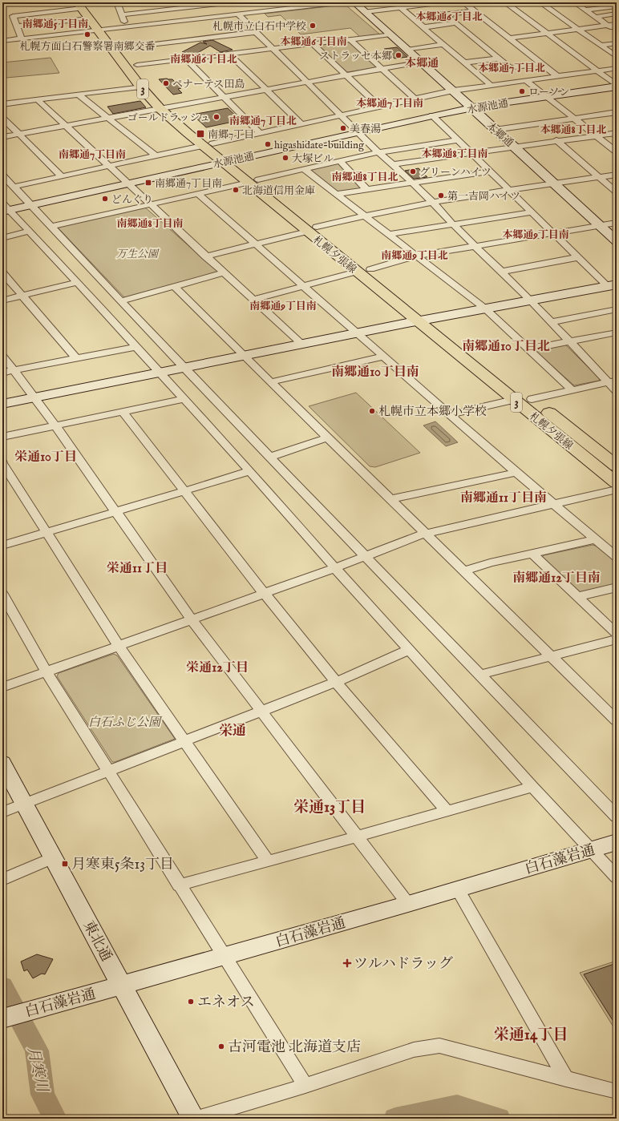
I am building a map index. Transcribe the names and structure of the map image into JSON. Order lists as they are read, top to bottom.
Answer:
{
  "streets": {
    "main road": ["3", "札幌夕張線"],
    "street": [
      "水源池通",
      "本郷通",
      "白石藻岩通",
      "東北通"
    ]
  },
  "crossings": [
    ["水源池通", "本郷通"],
    ["水源池通", "札幌夕張線"],
    ["白石藻岩通", "東北通"]
  ],
  "districts": [
    "本郷通6丁目北",
    "南郷通5丁目南",
    "本郷通6丁目南",
    "南郷通6丁目北",
    "本郷通",
    "本郷通7丁目北",
    "本郷通7丁目南",
    "南郷通7丁目北",
    "本郷通8丁目北",
    "本郷通8丁目南",
    "南郷通7丁目南",
    "南郷通8丁目北",
    "南郷通8丁目南",
    "本郷通9丁目南",
    "南郷通9丁目北",
    "南郷通9丁目南",
    "南郷通10丁目北",
    "南郷通10丁目南",
    "栄通10丁目",
    "南郷通11丁目南",
    "栄通11丁目",
    "南郷通12丁目南",
    "栄通12丁目",
    "栄通",
    "栄通13丁目",
    "栄通14丁目"
  ],
  "water": ["月寒川"],
  "parks": ["万生公園", "白石ふじ公園"],
  "places": {
    "other": [
      "札幌市立白石中学校",
      "札幌方面白石警察署南郷交番",
      "ストラッセ本郷",
      "ペナーテス田島",
      "ローソン",
      "ゴールドラッシュ",
      "美春湯",
      "higashidate-building",
      "大塚ビル",
      "グリーンハイツ",
      "北海道信用金庫",
      "第一吉岡ハイツ",
      "どんぐり",
      "札幌市立本郷小学校",
      "エネオス",
      "古河電池 北海道支店"
    ],
    "transit": ["南郷7丁目", "南郷通7丁目南", "月寒東5条13丁目"],
    "health": ["ツルハドラッグ"]
  }
}
